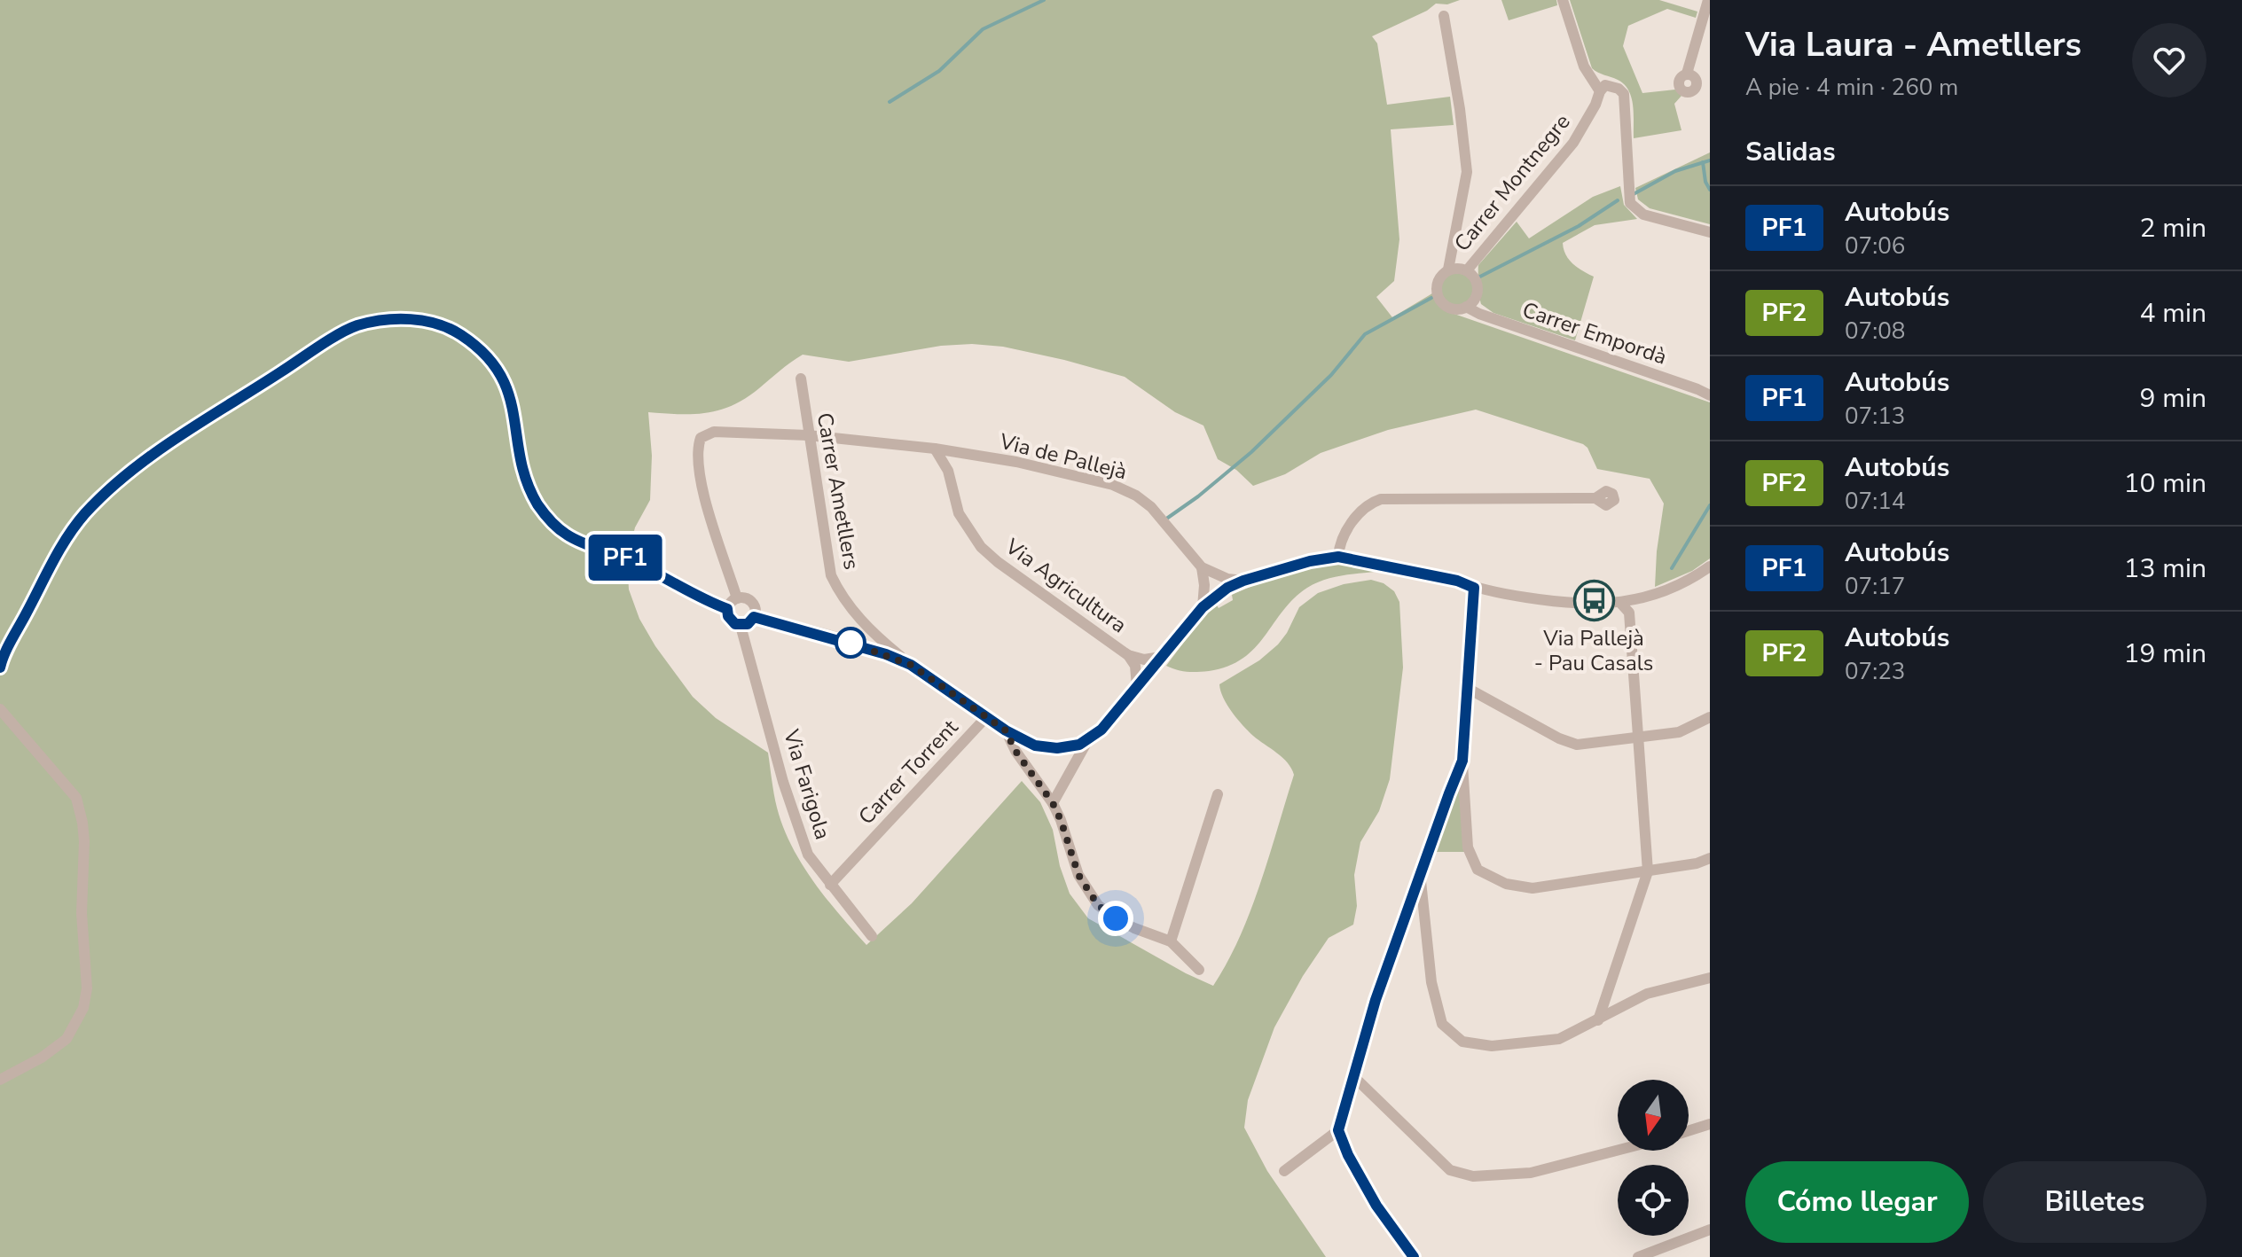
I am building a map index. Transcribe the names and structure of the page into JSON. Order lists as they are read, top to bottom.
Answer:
{
  "streets": {
    "street": [
      "Carrer Montnegre",
      "Carrer Empordà",
      "Via de Pallejà",
      "Carrer Ametllers",
      "Via Agricultura",
      "Carrer Torrent",
      "Via Farigola"
    ]
  },
  "crossings": [
    ["Carrer Montnegre", "Carrer Empordà"],
    ["Via de Pallejà", "Carrer Ametllers"],
    ["Via de Pallejà", "Via Agricultura"],
    ["Via de Pallejà", "Via Farigola"],
    ["Carrer Torrent", "Via Farigola"]
  ],
  "places": {
    "bus stop": ["Via Pallejà - Pau Casals"]
  },
  "lines": ["bus line PF1"],
  "north": "bottom",
  "page": {
    "on_map": "PF1",
    "heading": [
      ["Via Laura - Ametllers", "A pie · 4 min · 260 m"],
      "Salidas"
    ],
    "list": [
      {
        "mark": "PF1",
        "name": "Autobús",
        "note": "07:06",
        "value": "2 min"
      },
      {
        "mark": "PF2",
        "name": "Autobús",
        "note": "07:08",
        "value": "4 min"
      },
      {
        "mark": "PF1",
        "name": "Autobús",
        "note": "07:13",
        "value": "9 min"
      },
      {
        "mark": "PF2",
        "name": "Autobús",
        "note": "07:14",
        "value": "10 min"
      },
      {
        "mark": "PF1",
        "name": "Autobús",
        "note": "07:17",
        "value": "13 min"
      },
      {
        "mark": "PF2",
        "name": "Autobús",
        "note": "07:23",
        "value": "19 min"
      }
    ],
    "buttons": ["Cómo llegar", "Billetes"]
  }
}
